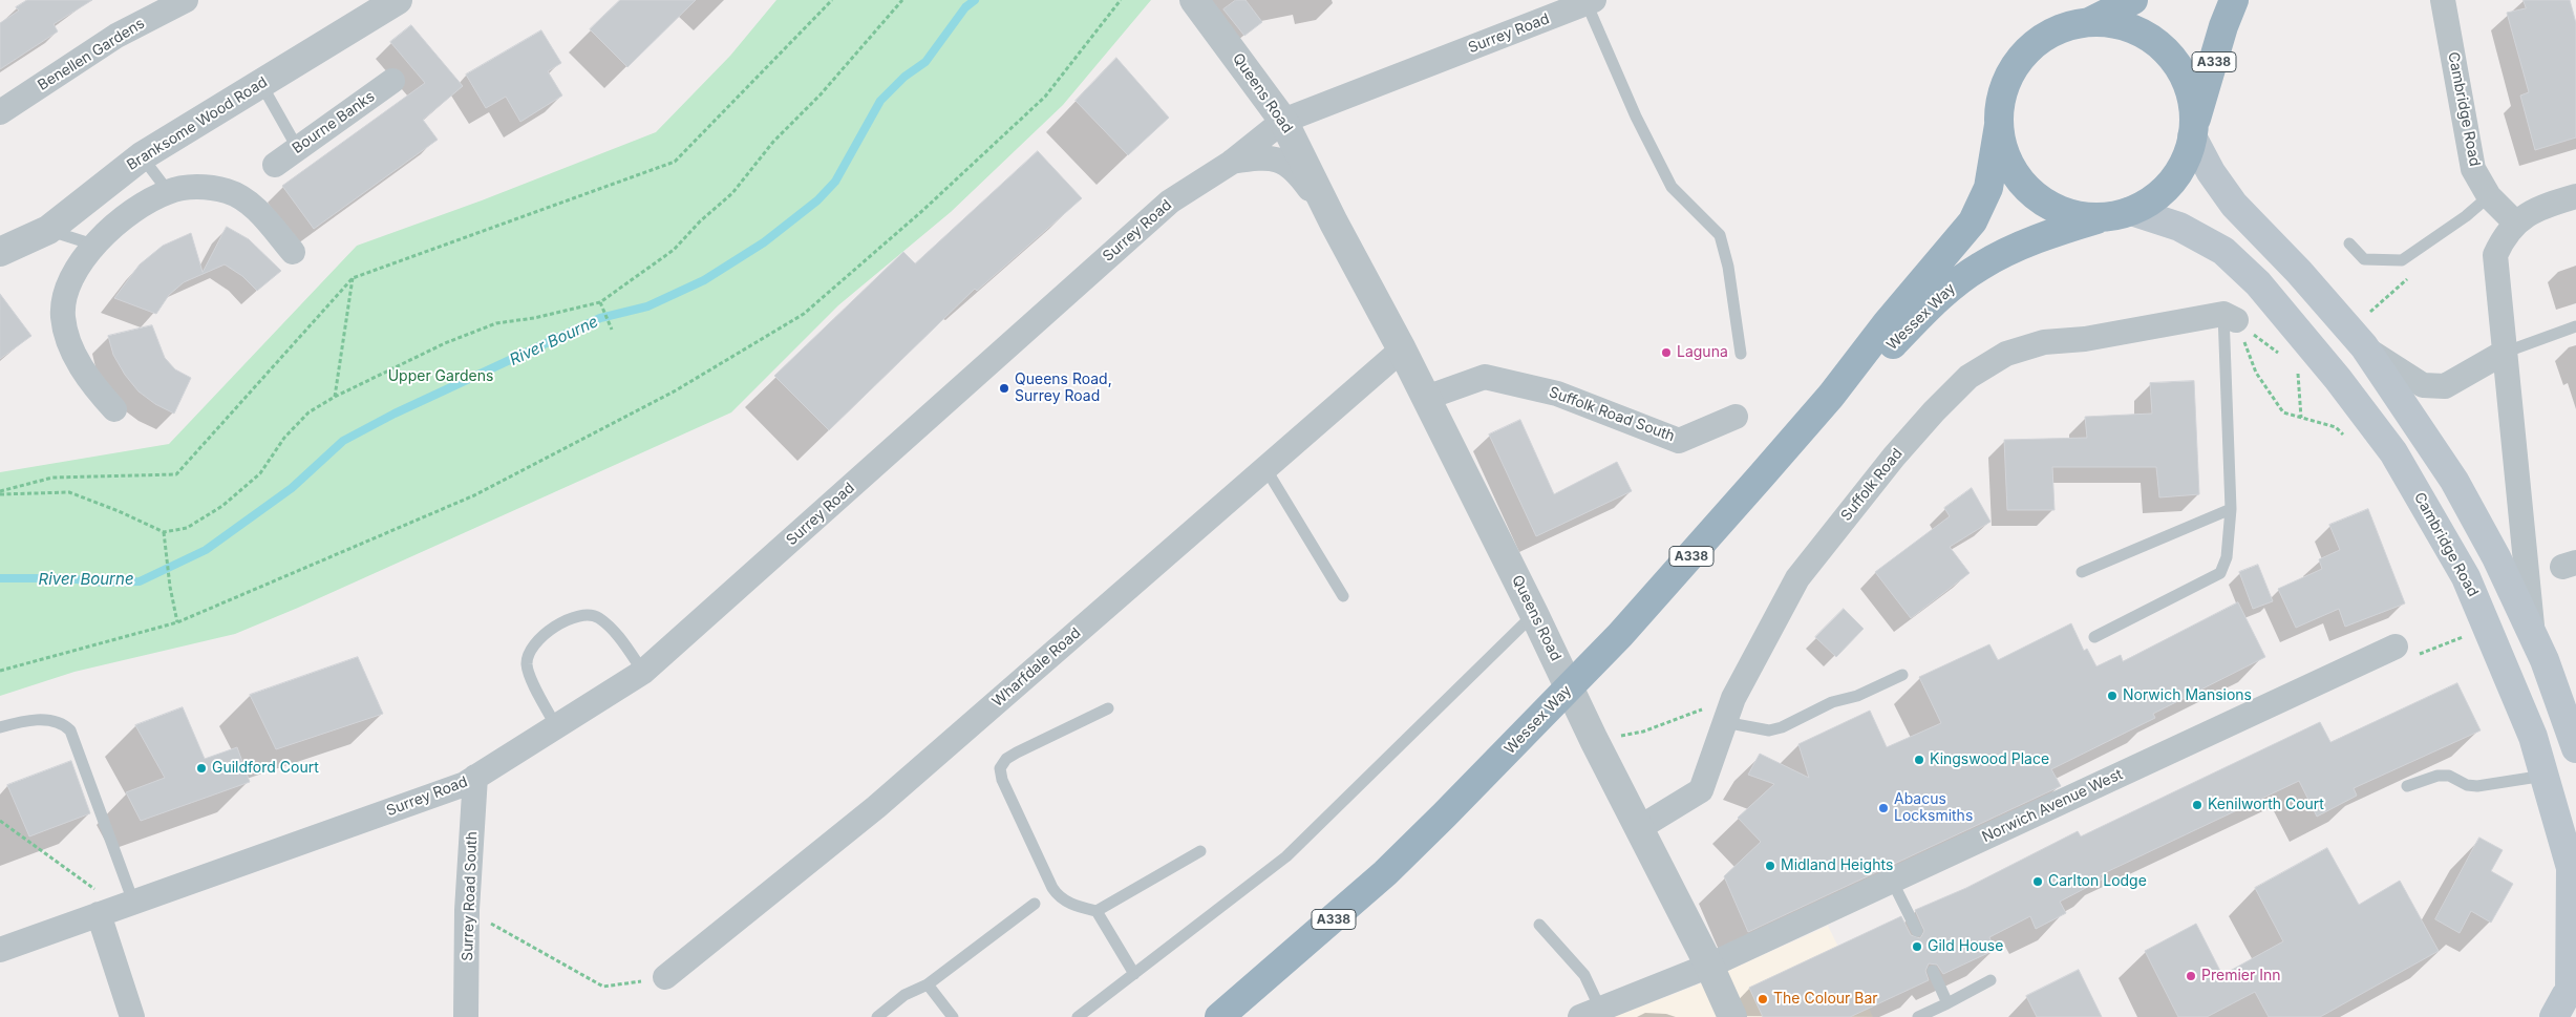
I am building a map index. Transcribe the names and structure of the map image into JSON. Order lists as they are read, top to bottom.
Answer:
{
  "streets": {
    "highway": ["A338", "Wessex Way"],
    "main road": ["Cambridge Road"],
    "street": [
      "Surrey Road",
      "Benellen Gardens",
      "Queens Road",
      "Bourne Banks",
      "Branksome Wood Road",
      "Suffolk Road South",
      "Suffolk Road",
      "Wharfdale Road",
      "Norwich Avenue West",
      "Surrey Road South"
    ]
  },
  "crossings": [
    ["Surrey Road", "Queens Road"],
    ["Surrey Road", "Surrey Road South"],
    ["A338", "Wessex Way"],
    ["Queens Road", "Suffolk Road South"],
    ["Queens Road", "Suffolk Road"],
    ["Queens Road", "Wharfdale Road"],
    ["Queens Road", "Norwich Avenue West"],
    ["Cambridge Road", "Wessex Way"]
  ],
  "water": ["River Bourne"],
  "parks": ["Upper Gardens"],
  "places": [
    "Laguna",
    "Queens Road, Surrey Road",
    "Norwich Mansions",
    "Kingswood Place",
    "Guildford Court",
    "Kenilworth Court",
    "Abacus Locksmiths",
    "Midland Heights",
    "Carlton Lodge",
    "Gild House",
    "Premier Inn",
    "The Colour Bar"
  ]
}
